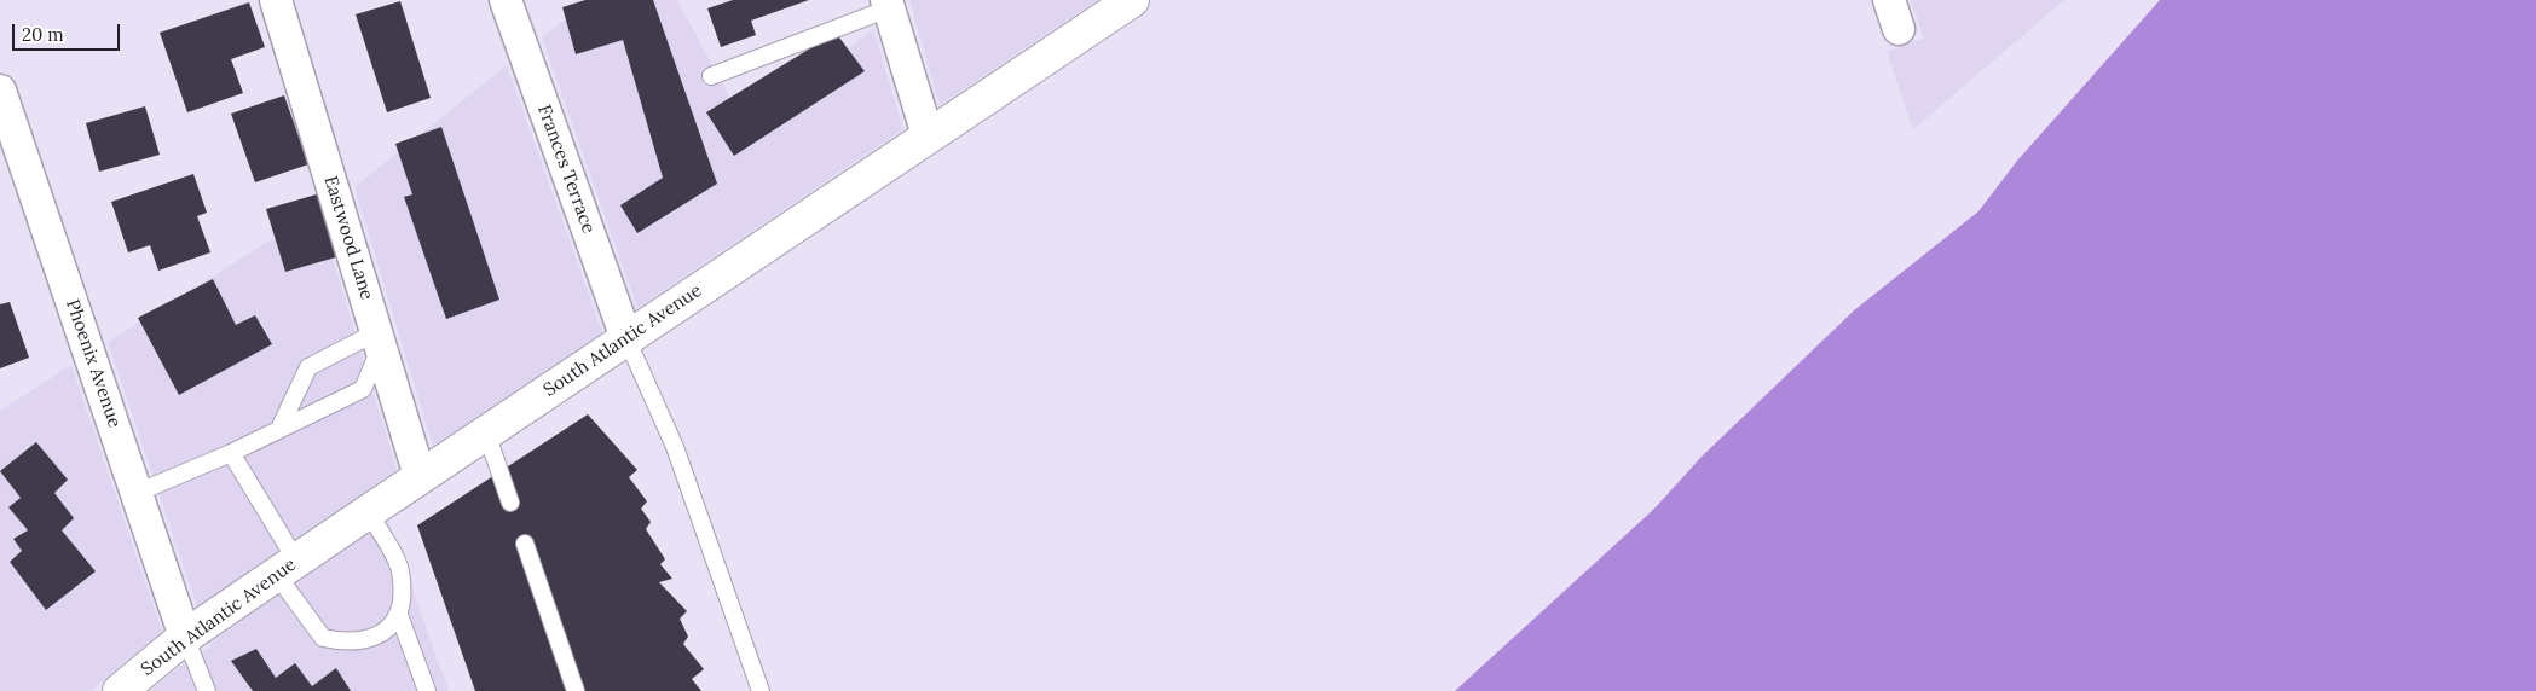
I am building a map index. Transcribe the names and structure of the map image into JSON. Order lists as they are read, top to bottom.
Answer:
{
  "streets": {
    "main road": ["South Atlantic Avenue"],
    "street": ["Frances Terrace", "Eastwood Lane", "Phoenix Avenue"]
  },
  "crossings": [
    ["Frances Terrace", "South Atlantic Avenue"],
    ["Eastwood Lane", "South Atlantic Avenue"],
    ["South Atlantic Avenue", "Phoenix Avenue"]
  ],
  "scale_bar": "20 m"
}
